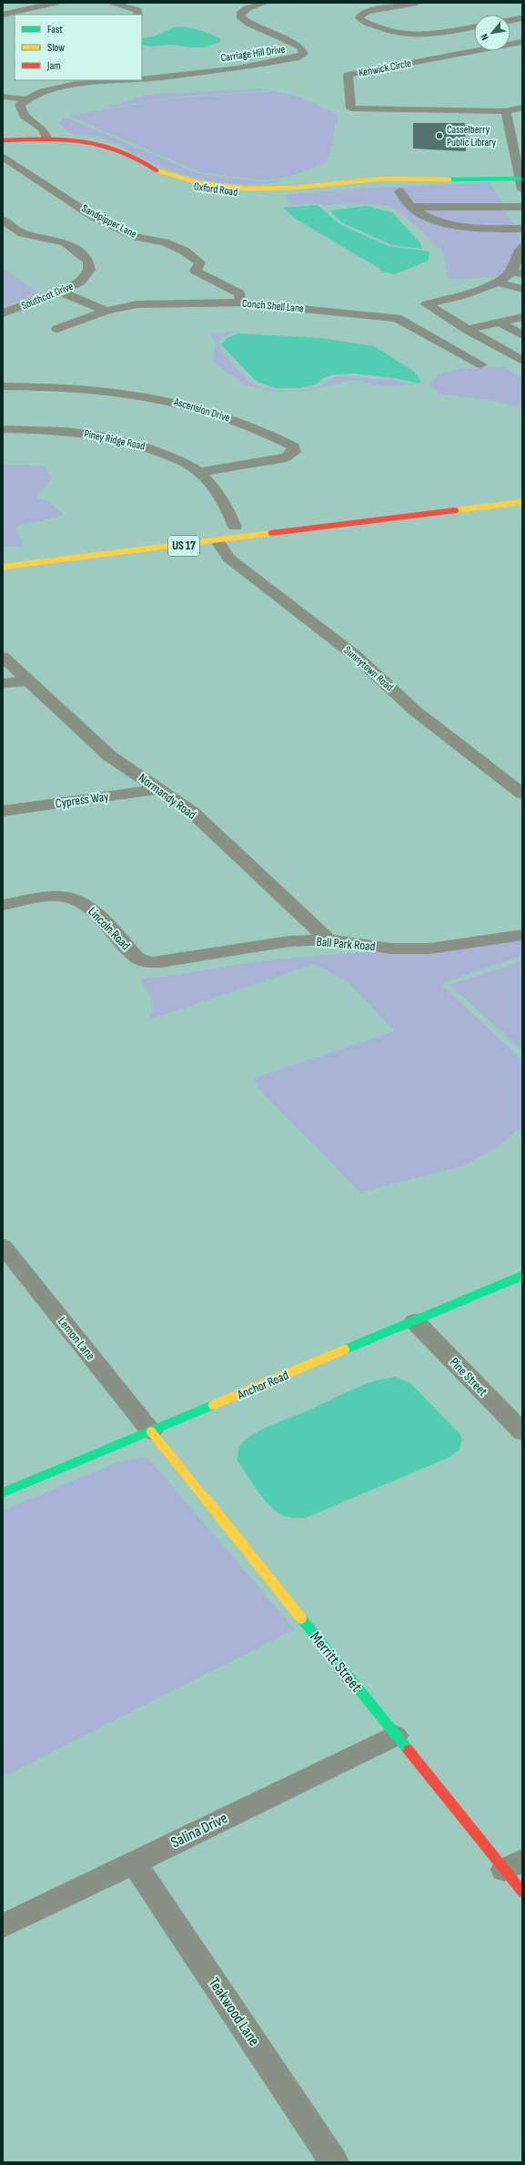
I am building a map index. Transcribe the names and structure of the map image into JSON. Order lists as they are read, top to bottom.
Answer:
{
  "streets": {
    "street": [
      "Carriage Hill Drive",
      "Kenwick Circle",
      "Oxford Road",
      "Sandpipper Lane",
      "Southcot Drive",
      "Conch Shell Lane",
      "Ascension Drive",
      "Piney Ridge Road",
      "US 17",
      "Sunnytown Road",
      "Normandy Road",
      "Cypress Way",
      "Lincoln Road",
      "Ball Park Road",
      "Lemon Lane",
      "Pine Street",
      "Anchor Road",
      "Merritt Street",
      "Salina Drive",
      "Teakwood Lane"
    ]
  },
  "crossings": [
    ["Sandpipper Lane", "Conch Shell Lane"],
    ["Ascension Drive", "Piney Ridge Road"],
    ["US 17", "Sunnytown Road"],
    ["Normandy Road", "Cypress Way"],
    ["Normandy Road", "Ball Park Road"],
    ["Lincoln Road", "Ball Park Road"],
    ["Lemon Lane", "Anchor Road"],
    ["Lemon Lane", "Merritt Street"],
    ["Pine Street", "Anchor Road"],
    ["Anchor Road", "Merritt Street"],
    ["Merritt Street", "Salina Drive"],
    ["Salina Drive", "Teakwood Lane"]
  ],
  "places": ["Casselberry Public Library"],
  "legend": ["Fast", "Slow", "Jam"],
  "north": "bottom left"
}
